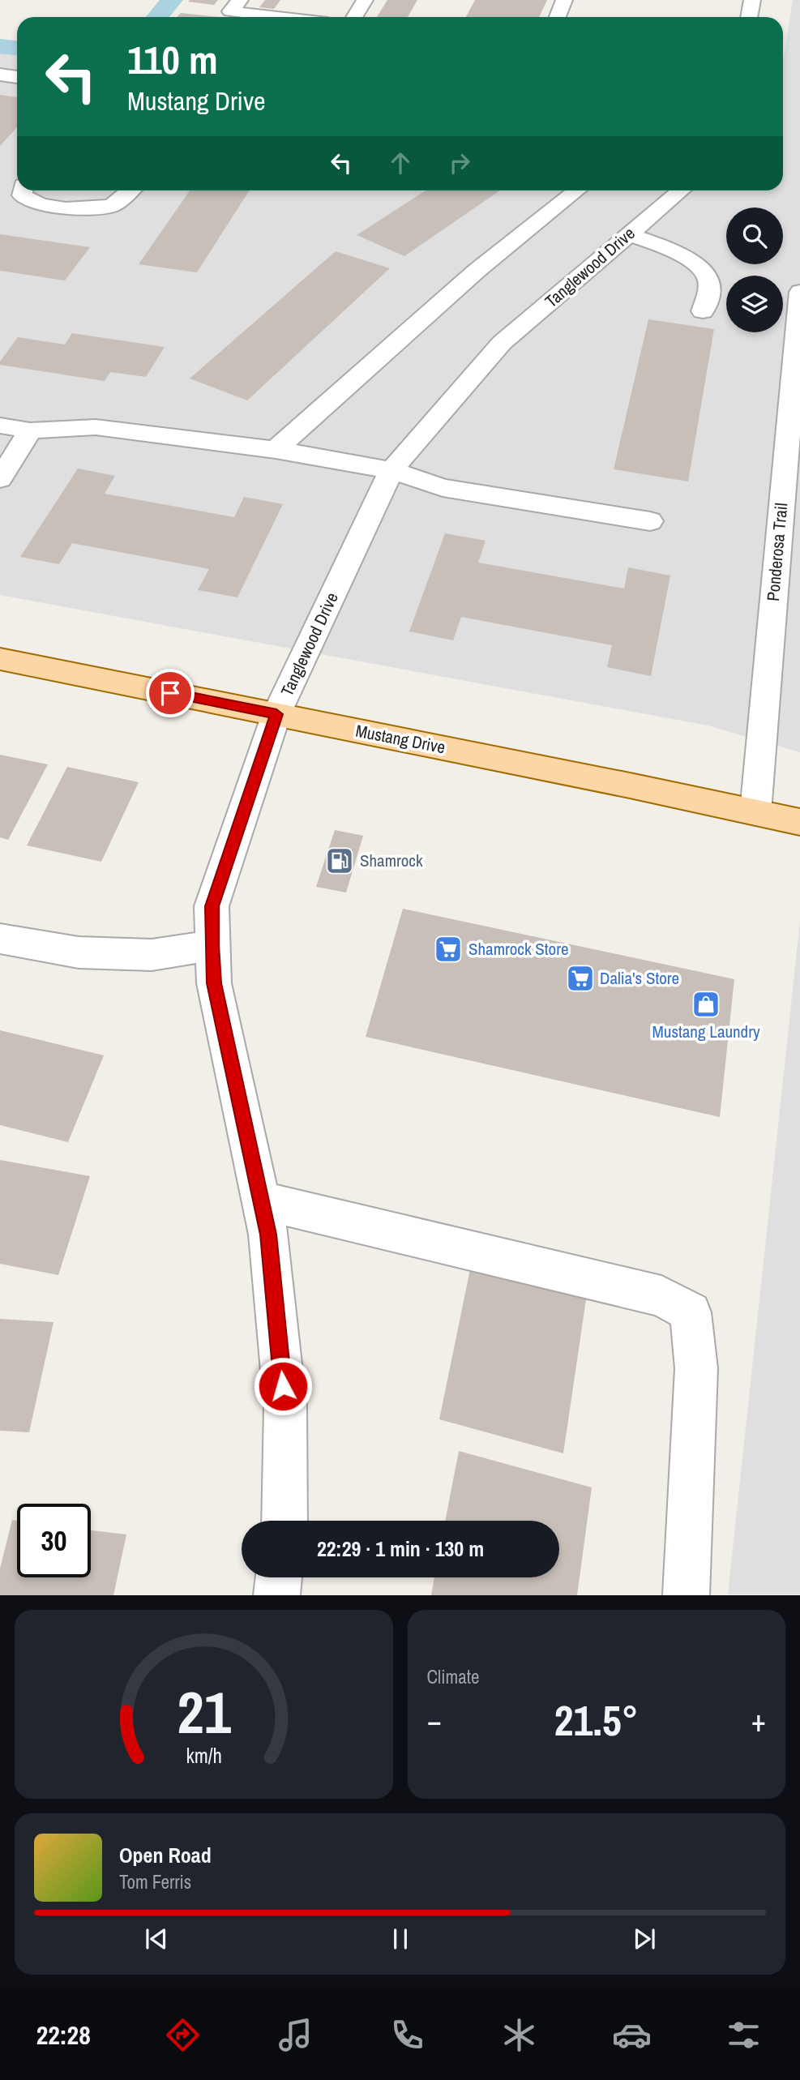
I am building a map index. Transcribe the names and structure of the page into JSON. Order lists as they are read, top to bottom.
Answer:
{
  "streets": {
    "main road": ["Mustang Drive"],
    "street": ["Tanglewood Drive", "Ponderosa Trail"]
  },
  "crossings": [
    ["Tanglewood Drive", "Mustang Drive"],
    ["Ponderosa Trail", "Mustang Drive"]
  ],
  "places": {
    "fuel station": ["Shamrock"],
    "supermarket": ["Shamrock Store", "Dalia's Store"],
    "shop": ["Mustang Laundry"]
  },
  "page": {
    "turn": ["110 m", "Mustang Drive"],
    "limit": "30",
    "trip": "22:29 · 1 min · 130 m",
    "tile": "Climate",
    "heat": ["−", "21.5°", "+"],
    "song": ["Open Road", "Tom Ferris"],
    "tabs": "22:28",
    "gauge": ["21", "km/h"]
  }
}
